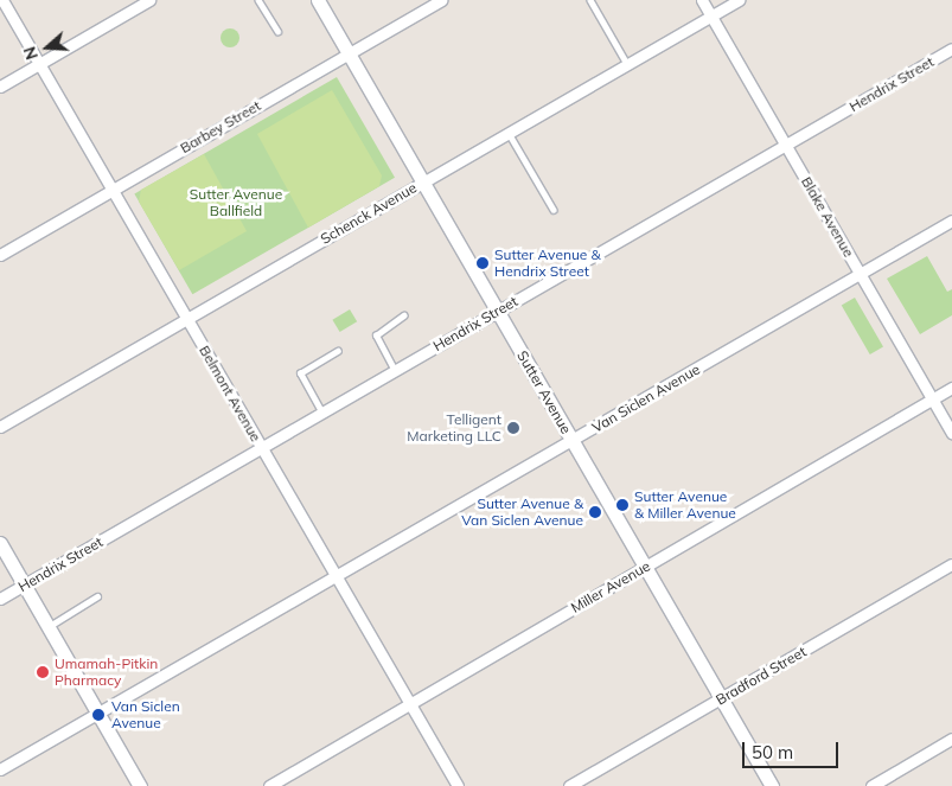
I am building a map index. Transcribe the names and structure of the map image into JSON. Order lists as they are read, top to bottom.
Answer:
{
  "streets": {
    "street": [
      "Hendrix Street",
      "Barbey Street",
      "Schenck Avenue",
      "Blake Avenue",
      "Sutter Avenue",
      "Belmont Avenue",
      "Van Siclen Avenue",
      "Miller Avenue",
      "Bradford Street"
    ]
  },
  "crossings": [
    ["Hendrix Street", "Blake Avenue"],
    ["Hendrix Street", "Sutter Avenue"],
    ["Hendrix Street", "Belmont Avenue"],
    ["Barbey Street", "Sutter Avenue"],
    ["Barbey Street", "Belmont Avenue"],
    ["Schenck Avenue", "Blake Avenue"],
    ["Schenck Avenue", "Sutter Avenue"],
    ["Schenck Avenue", "Belmont Avenue"],
    ["Blake Avenue", "Van Siclen Avenue"],
    ["Blake Avenue", "Miller Avenue"],
    ["Sutter Avenue", "Van Siclen Avenue"],
    ["Sutter Avenue", "Miller Avenue"],
    ["Sutter Avenue", "Bradford Street"],
    ["Belmont Avenue", "Van Siclen Avenue"],
    ["Belmont Avenue", "Miller Avenue"]
  ],
  "parks": ["Sutter Avenue Ballfield"],
  "places": [
    "Sutter Avenue & Hendrix Street",
    "Telligent Marketing LLC",
    "Sutter Avenue & Miller Avenue",
    "Sutter Avenue & Van Siclen Avenue",
    "Umamah-Pitkin Pharmacy",
    "Van Siclen Avenue"
  ],
  "scale_bar": "50 m",
  "north": "left"
}
